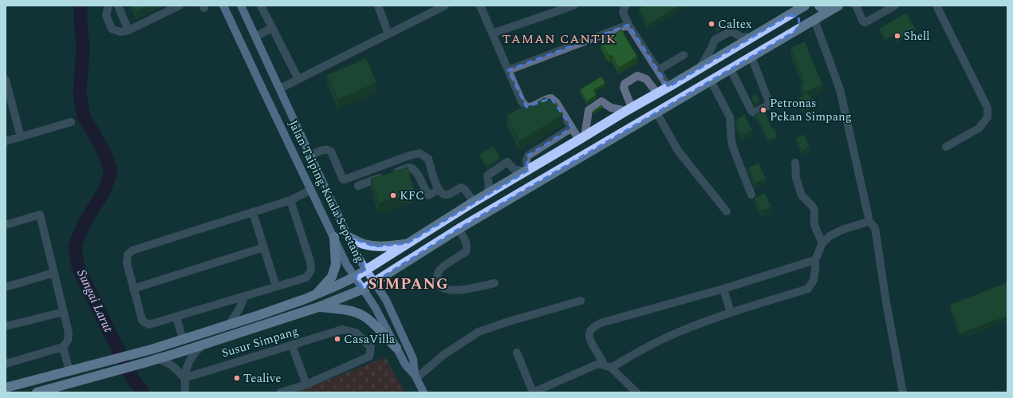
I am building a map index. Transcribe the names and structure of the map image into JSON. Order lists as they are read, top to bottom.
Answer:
{
  "streets": {
    "main road": ["Jalan Taiping-Kuala Sepetang"],
    "street": ["Susur Simpang"]
  },
  "districts": ["TAMAN CANTIK", "SIMPANG"],
  "water": ["Sungai Larut"],
  "places": [
    "Caltex",
    "Shell",
    "Petronas Pekan Simpang",
    "KFC",
    "CasaVilla",
    "Tealive"
  ]
}
